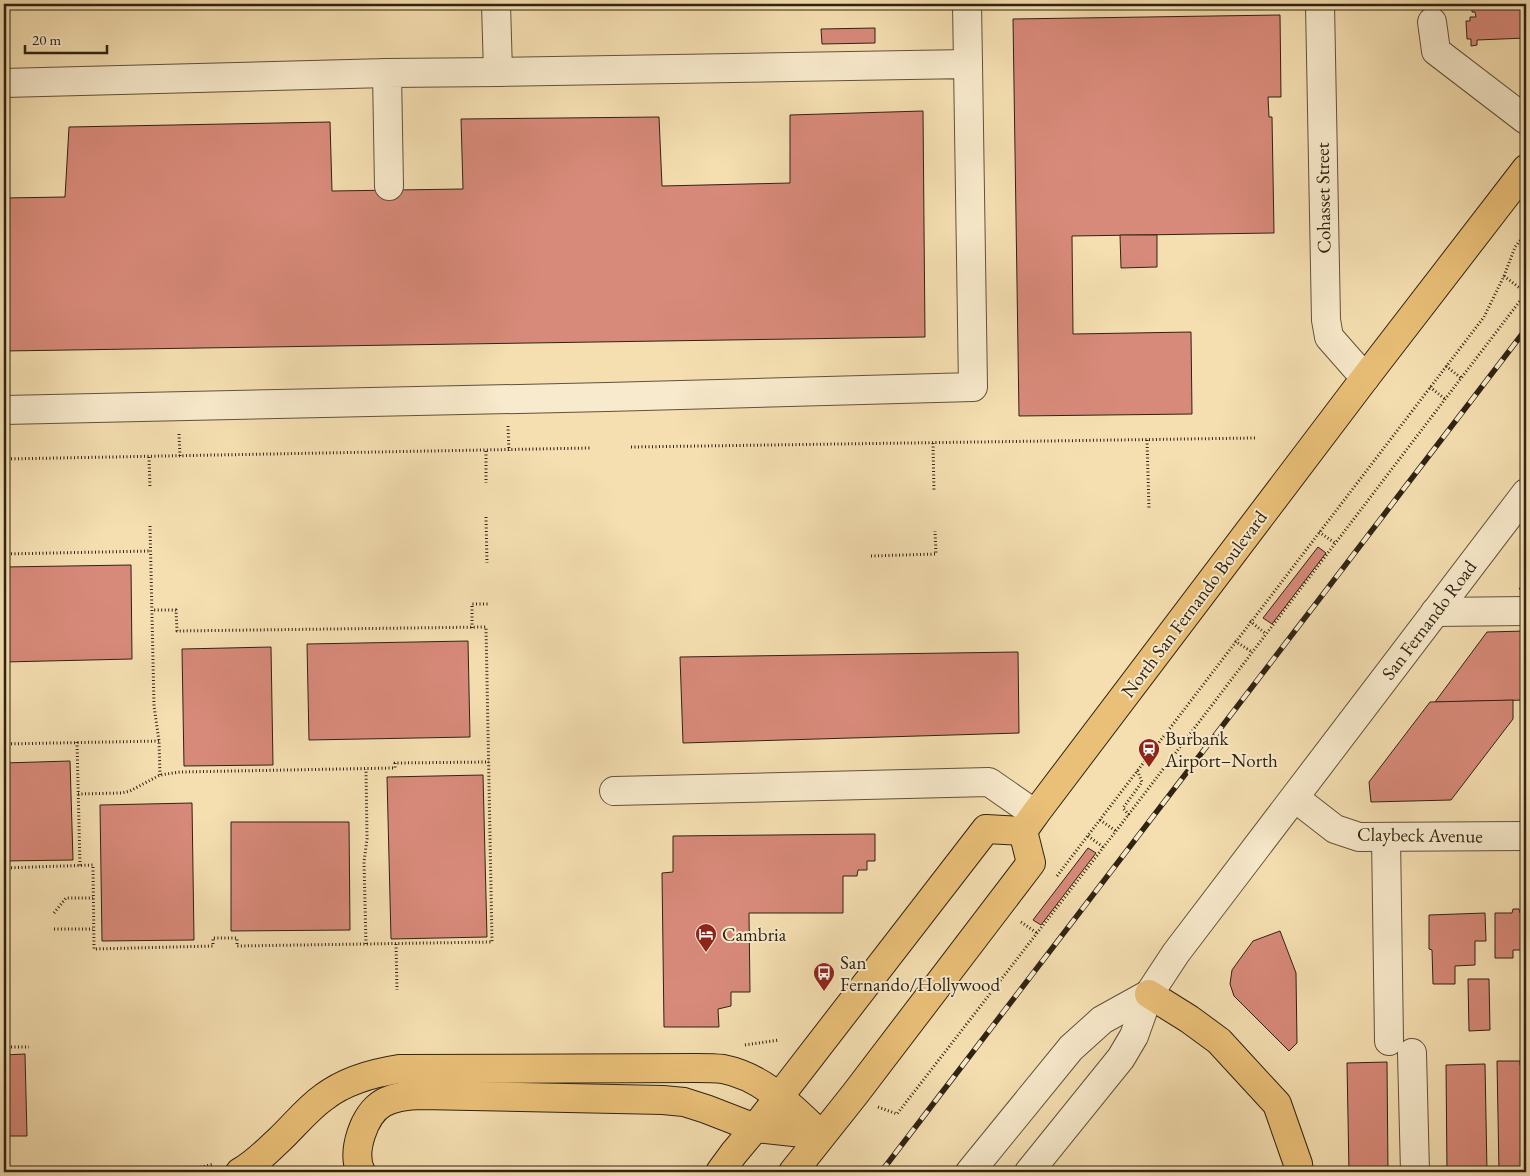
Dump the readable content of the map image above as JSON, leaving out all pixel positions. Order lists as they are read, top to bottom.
{
  "streets": {
    "main road": ["North San Fernando Boulevard"],
    "street": ["Cohasset Street", "San Fernando Road", "Claybeck Avenue"]
  },
  "crossings": [
    ["Cohasset Street", "North San Fernando Boulevard"],
    ["San Fernando Road", "Claybeck Avenue"]
  ],
  "places": {
    "station": ["Burbank Airport–North"],
    "hotel": ["Cambria"],
    "bus stop": ["San Fernando/Hollywood"]
  },
  "scale_bar": "20 m"
}
